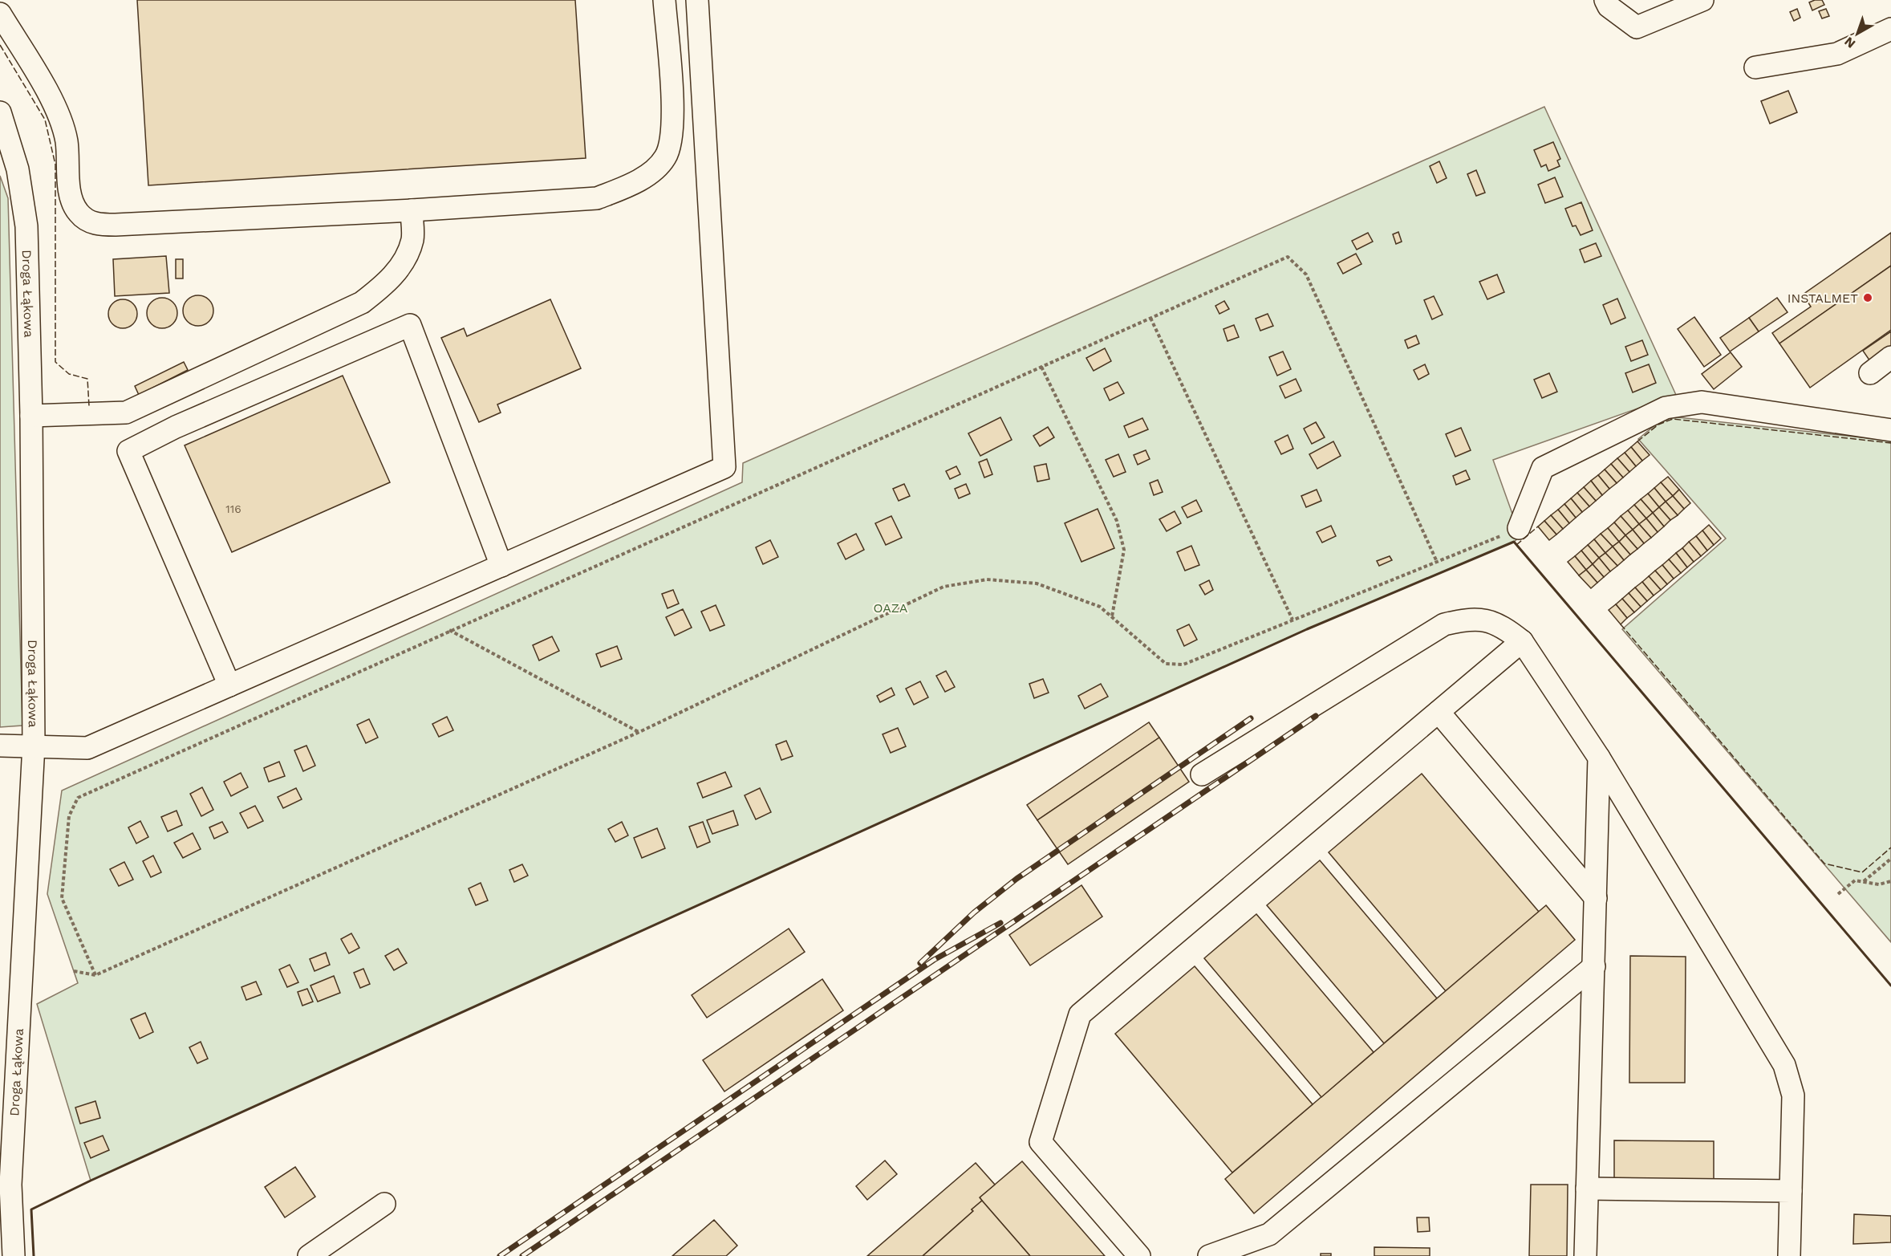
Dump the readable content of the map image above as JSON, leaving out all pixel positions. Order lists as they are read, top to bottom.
{
  "streets": {
    "street": ["Droga Łąkowa"]
  },
  "parks": ["OAZA"],
  "places": ["INSTALMET"],
  "house_numbers": ["116"],
  "north": "bottom left"
}
